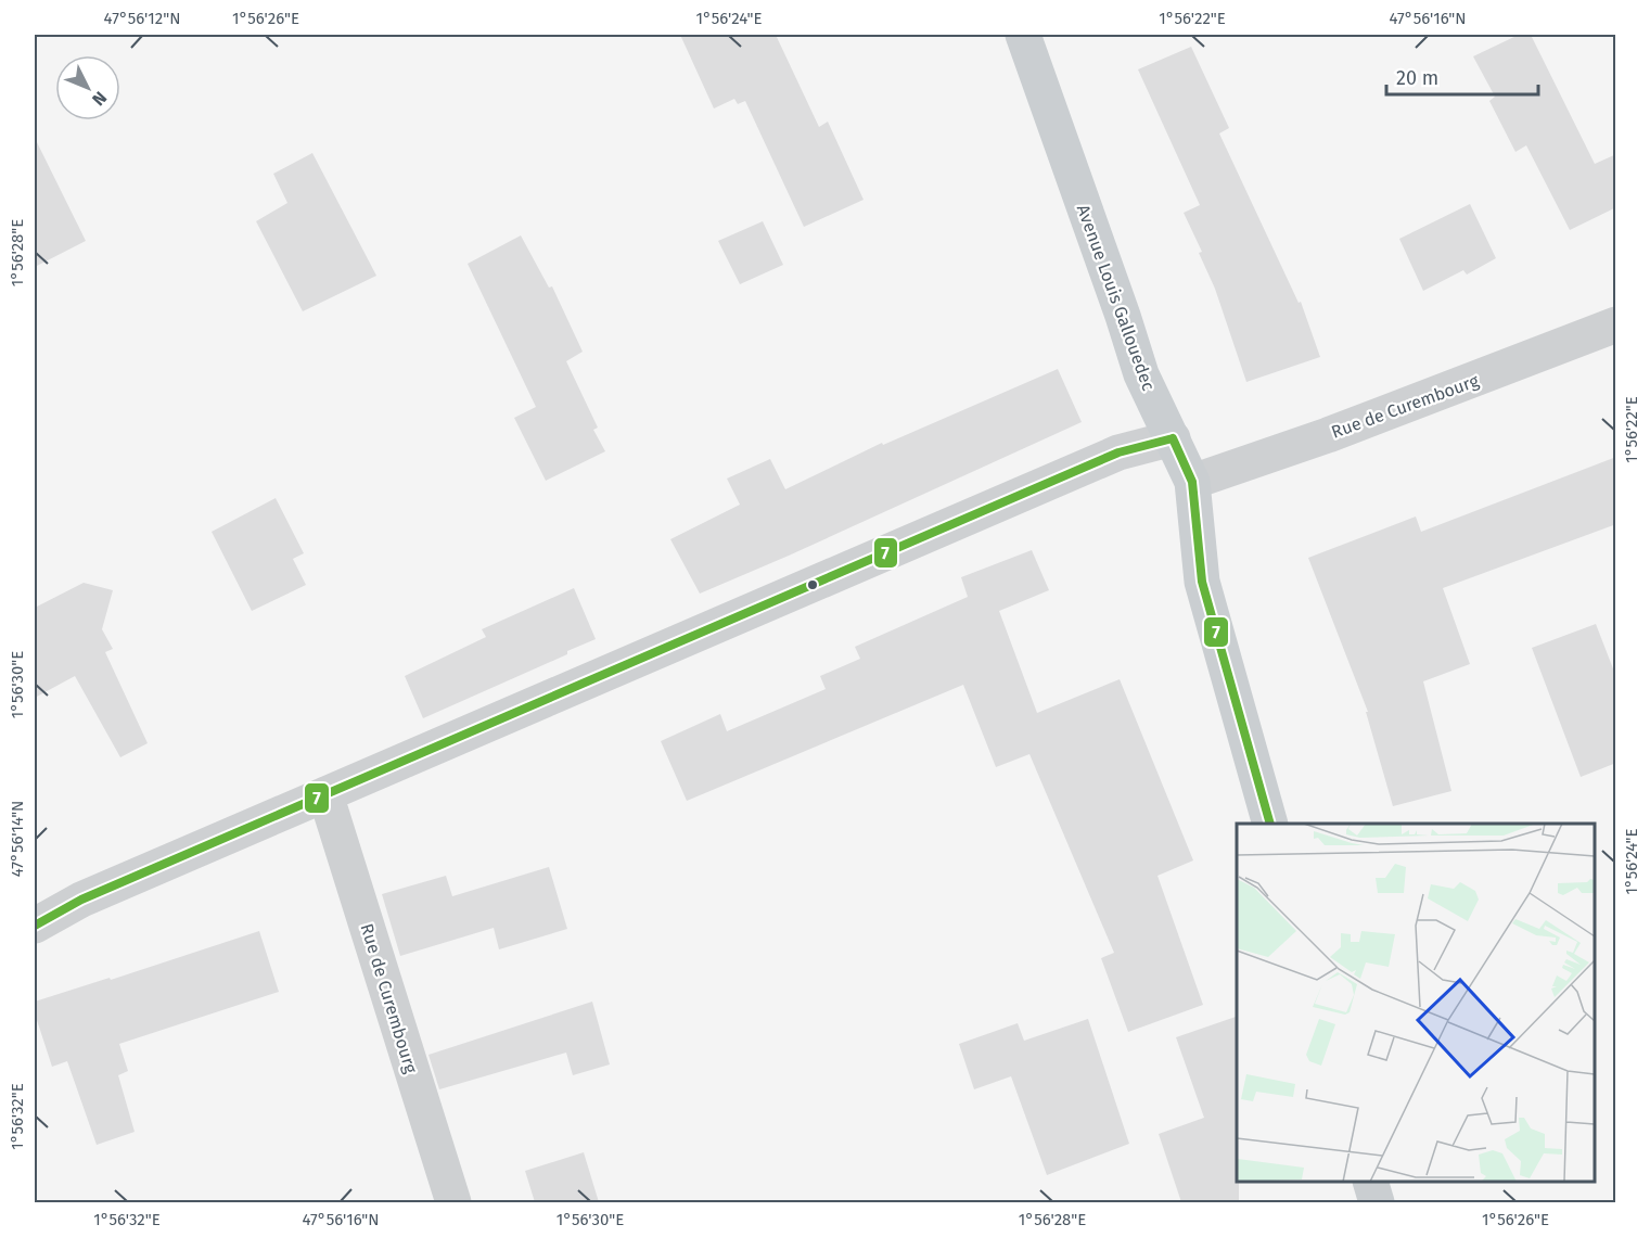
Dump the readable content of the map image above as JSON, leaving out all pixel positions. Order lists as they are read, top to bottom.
{
  "streets": {
    "main road": ["Avenue Louis Gallouedec"],
    "street": ["Rue de Curembourg"]
  },
  "crossings": [
    ["Avenue Louis Gallouedec", "Rue de Curembourg"]
  ],
  "lines": ["transit line 7"],
  "scale_bar": "20 m",
  "north": "bottom right",
  "coordinates": [
    "47°56'12\"N",
    "1°56'26\"E",
    "1°56'24\"E",
    "1°56'22\"E",
    "47°56'16\"N",
    "1°56'28\"E",
    "1°56'30\"E",
    "47°56'14\"N",
    "1°56'32\"E"
  ]
}
